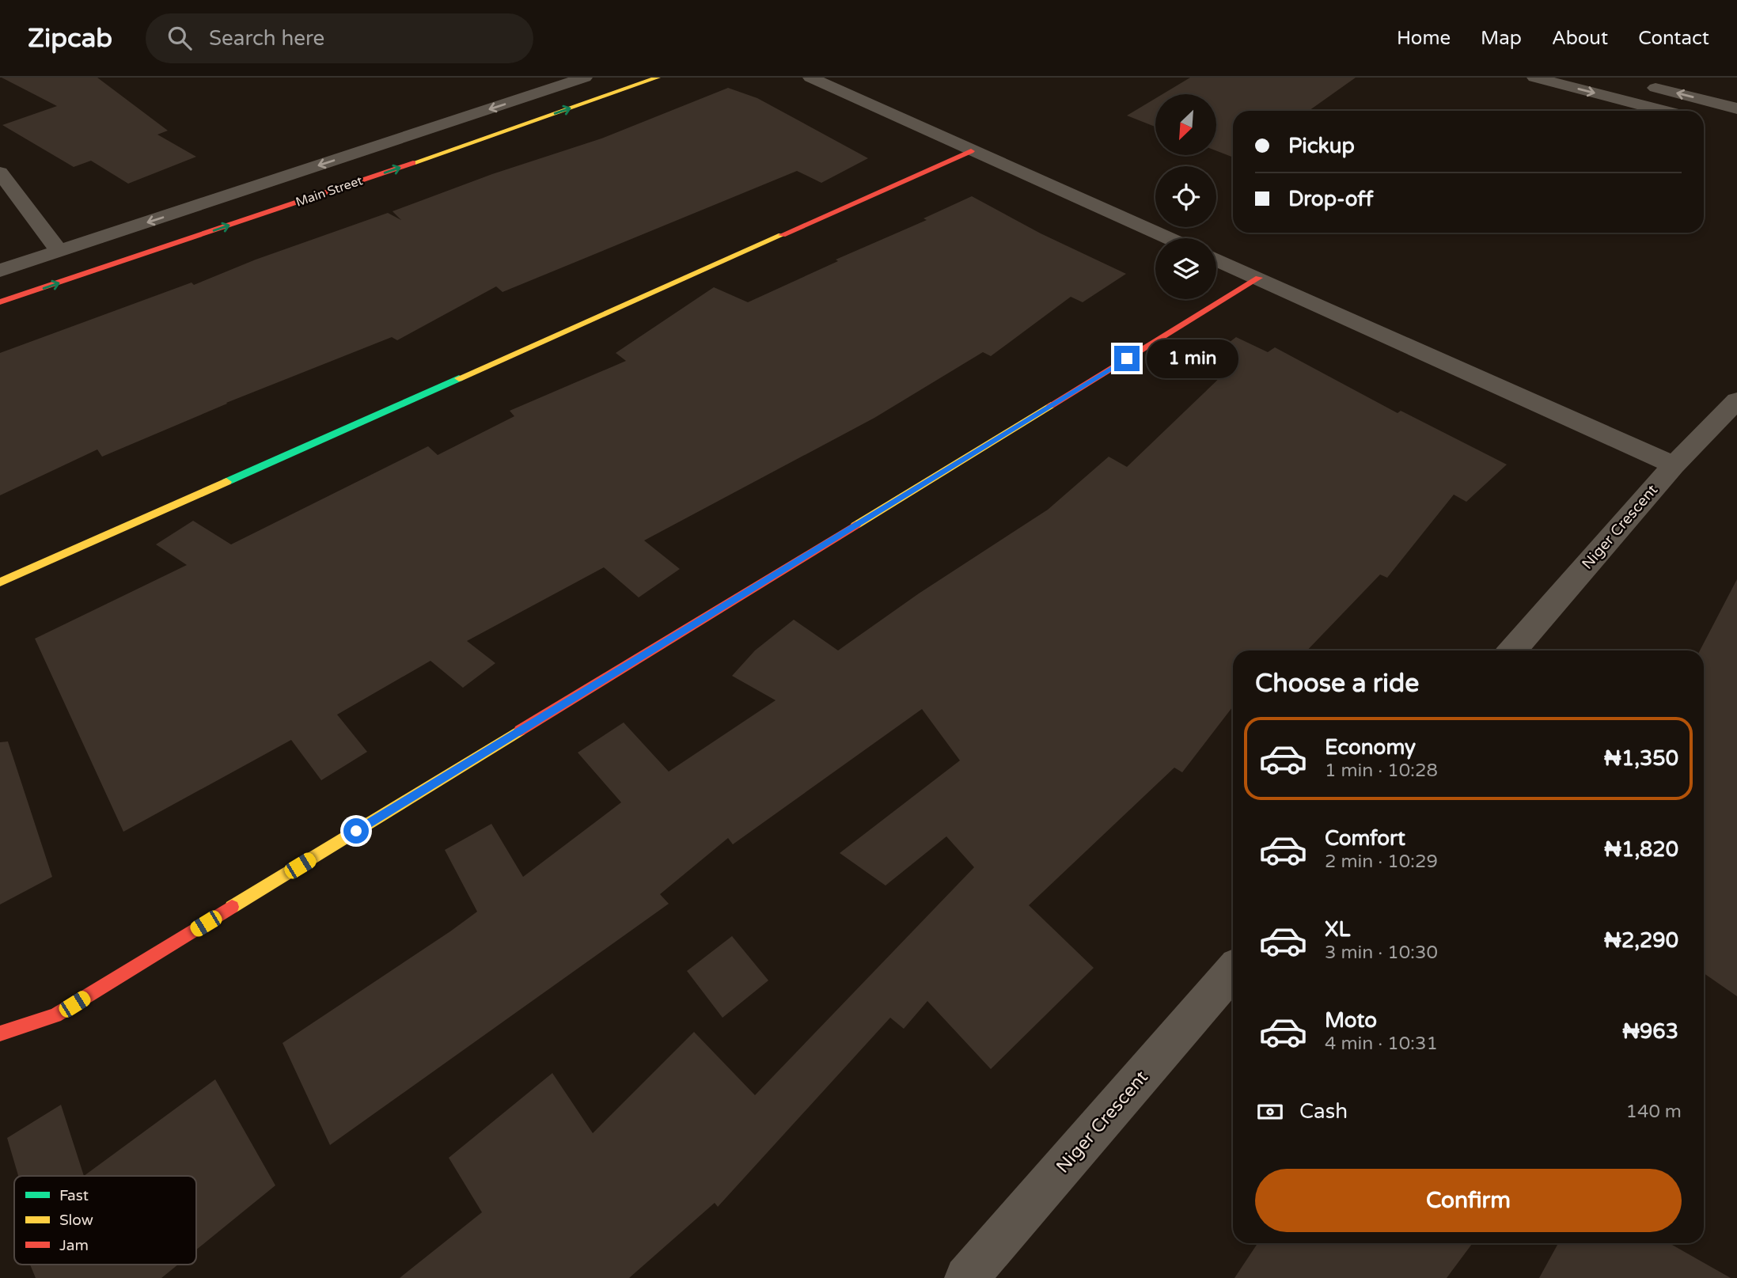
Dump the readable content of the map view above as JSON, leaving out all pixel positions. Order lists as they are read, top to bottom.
{
  "streets": {
    "street": ["Main Street", "Niger Crescent"]
  },
  "legend": ["Fast", "Slow", "Jam"],
  "north": "bottom left",
  "page": {
    "header": "Zipcab",
    "search": "Search here",
    "nav": [
      "Home",
      "Map",
      "About",
      "Contact"
    ],
    "banner": ["Pickup", "Drop-off"],
    "bubble": "1 min",
    "heading": "Choose a ride",
    "list": [
      {
        "name": "Economy",
        "note": "1 min · 10:28",
        "value": "₦1,350"
      },
      {
        "name": "Comfort",
        "note": "2 min · 10:29",
        "value": "₦1,820"
      },
      {
        "name": "XL",
        "note": "3 min · 10:30",
        "value": "₦2,290"
      },
      {
        "name": "Moto",
        "note": "4 min · 10:31",
        "value": "₦963"
      }
    ],
    "pay": ["Cash", "140 m"],
    "buttons": "Confirm"
  }
}
